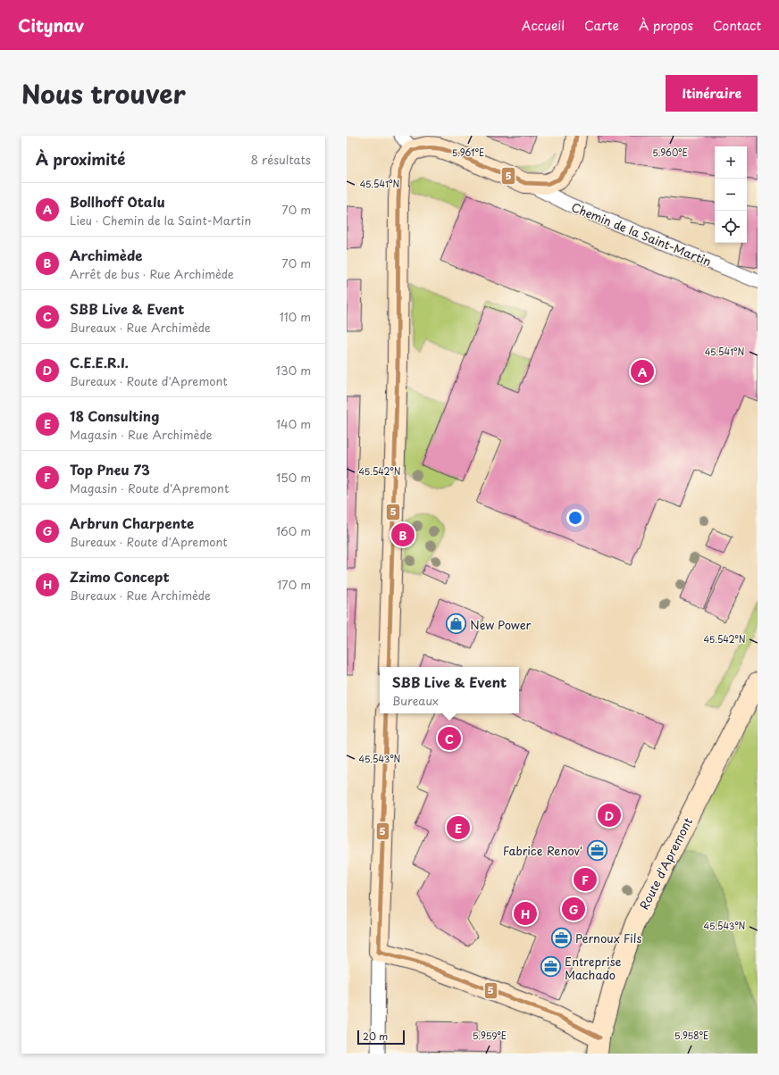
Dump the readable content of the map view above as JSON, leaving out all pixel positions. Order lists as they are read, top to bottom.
{
  "streets": {
    "street": ["Chemin de la Saint-Martin", "Route d'Apremont"]
  },
  "places": {
    "shop": ["New Power"],
    "office": ["Fabrice Renov'", "Pernoux Fils", "Entreprise Machado"]
  },
  "lines": ["transit line 5"],
  "scale_bar": "20 m",
  "page": {
    "header": "Citynav",
    "nav": [
      "Accueil",
      "Carte",
      "À propos",
      "Contact"
    ],
    "title": "Nous trouver",
    "buttons": "Itinéraire",
    "heading": ["À proximité", "8 résultats"],
    "map_buttons": ["+", "−"],
    "list": [
      {
        "mark": "A",
        "name": "Bollhoff Otalu",
        "note": "Lieu · Chemin de la Saint-Martin",
        "value": "70 m"
      },
      {
        "mark": "B",
        "name": "Archimède",
        "note": "Arrêt de bus · Rue Archimède",
        "value": "70 m"
      },
      {
        "mark": "C",
        "name": "SBB Live & Event",
        "note": "Bureaux · Rue Archimède",
        "value": "110 m"
      },
      {
        "mark": "D",
        "name": "C.E.E.R.I.",
        "note": "Bureaux · Route d'Apremont",
        "value": "130 m"
      },
      {
        "mark": "E",
        "name": "18 Consulting",
        "note": "Magasin · Rue Archimède",
        "value": "140 m"
      },
      {
        "mark": "F",
        "name": "Top Pneu 73",
        "note": "Magasin · Route d'Apremont",
        "value": "150 m"
      },
      {
        "mark": "G",
        "name": "Arbrun Charpente",
        "note": "Bureaux · Route d'Apremont",
        "value": "160 m"
      },
      {
        "mark": "H",
        "name": "Zzimo Concept",
        "note": "Bureaux · Rue Archimède",
        "value": "170 m"
      }
    ],
    "pins": [
      "A",
      "B",
      "C",
      "D",
      "E",
      "F",
      "G",
      "H"
    ],
    "popup": ["SBB Live & Event", "Bureaux"],
    "scale": "20 m"
  },
  "coordinates": [
    "5.961°E",
    "5.960°E",
    "45.541°N",
    "45.542°N",
    "45.543°N",
    "5.959°E",
    "5.958°E"
  ]
}
